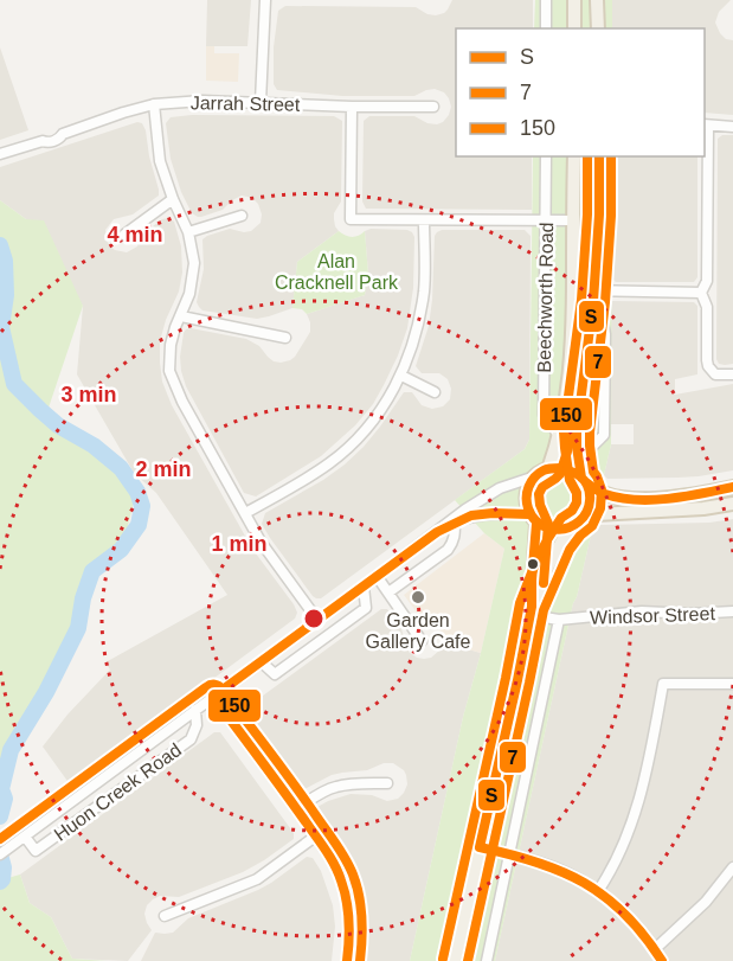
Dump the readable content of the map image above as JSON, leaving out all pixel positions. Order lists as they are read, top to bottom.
{
  "streets": {
    "main road": ["Beechworth Road"],
    "street": ["Jarrah Street", "Windsor Street", "Huon Creek Road"]
  },
  "crossings": [
    ["Beechworth Road", "Huon Creek Road"]
  ],
  "parks": ["Alan Cracknell Park"],
  "places": ["Garden Gallery Cafe"],
  "lines": ["transit line S", "transit line 7", "transit line 150"],
  "legend": ["S", "7", "150"],
  "rings": [
    "4 min",
    "3 min",
    "2 min",
    "1 min"
  ]
}
